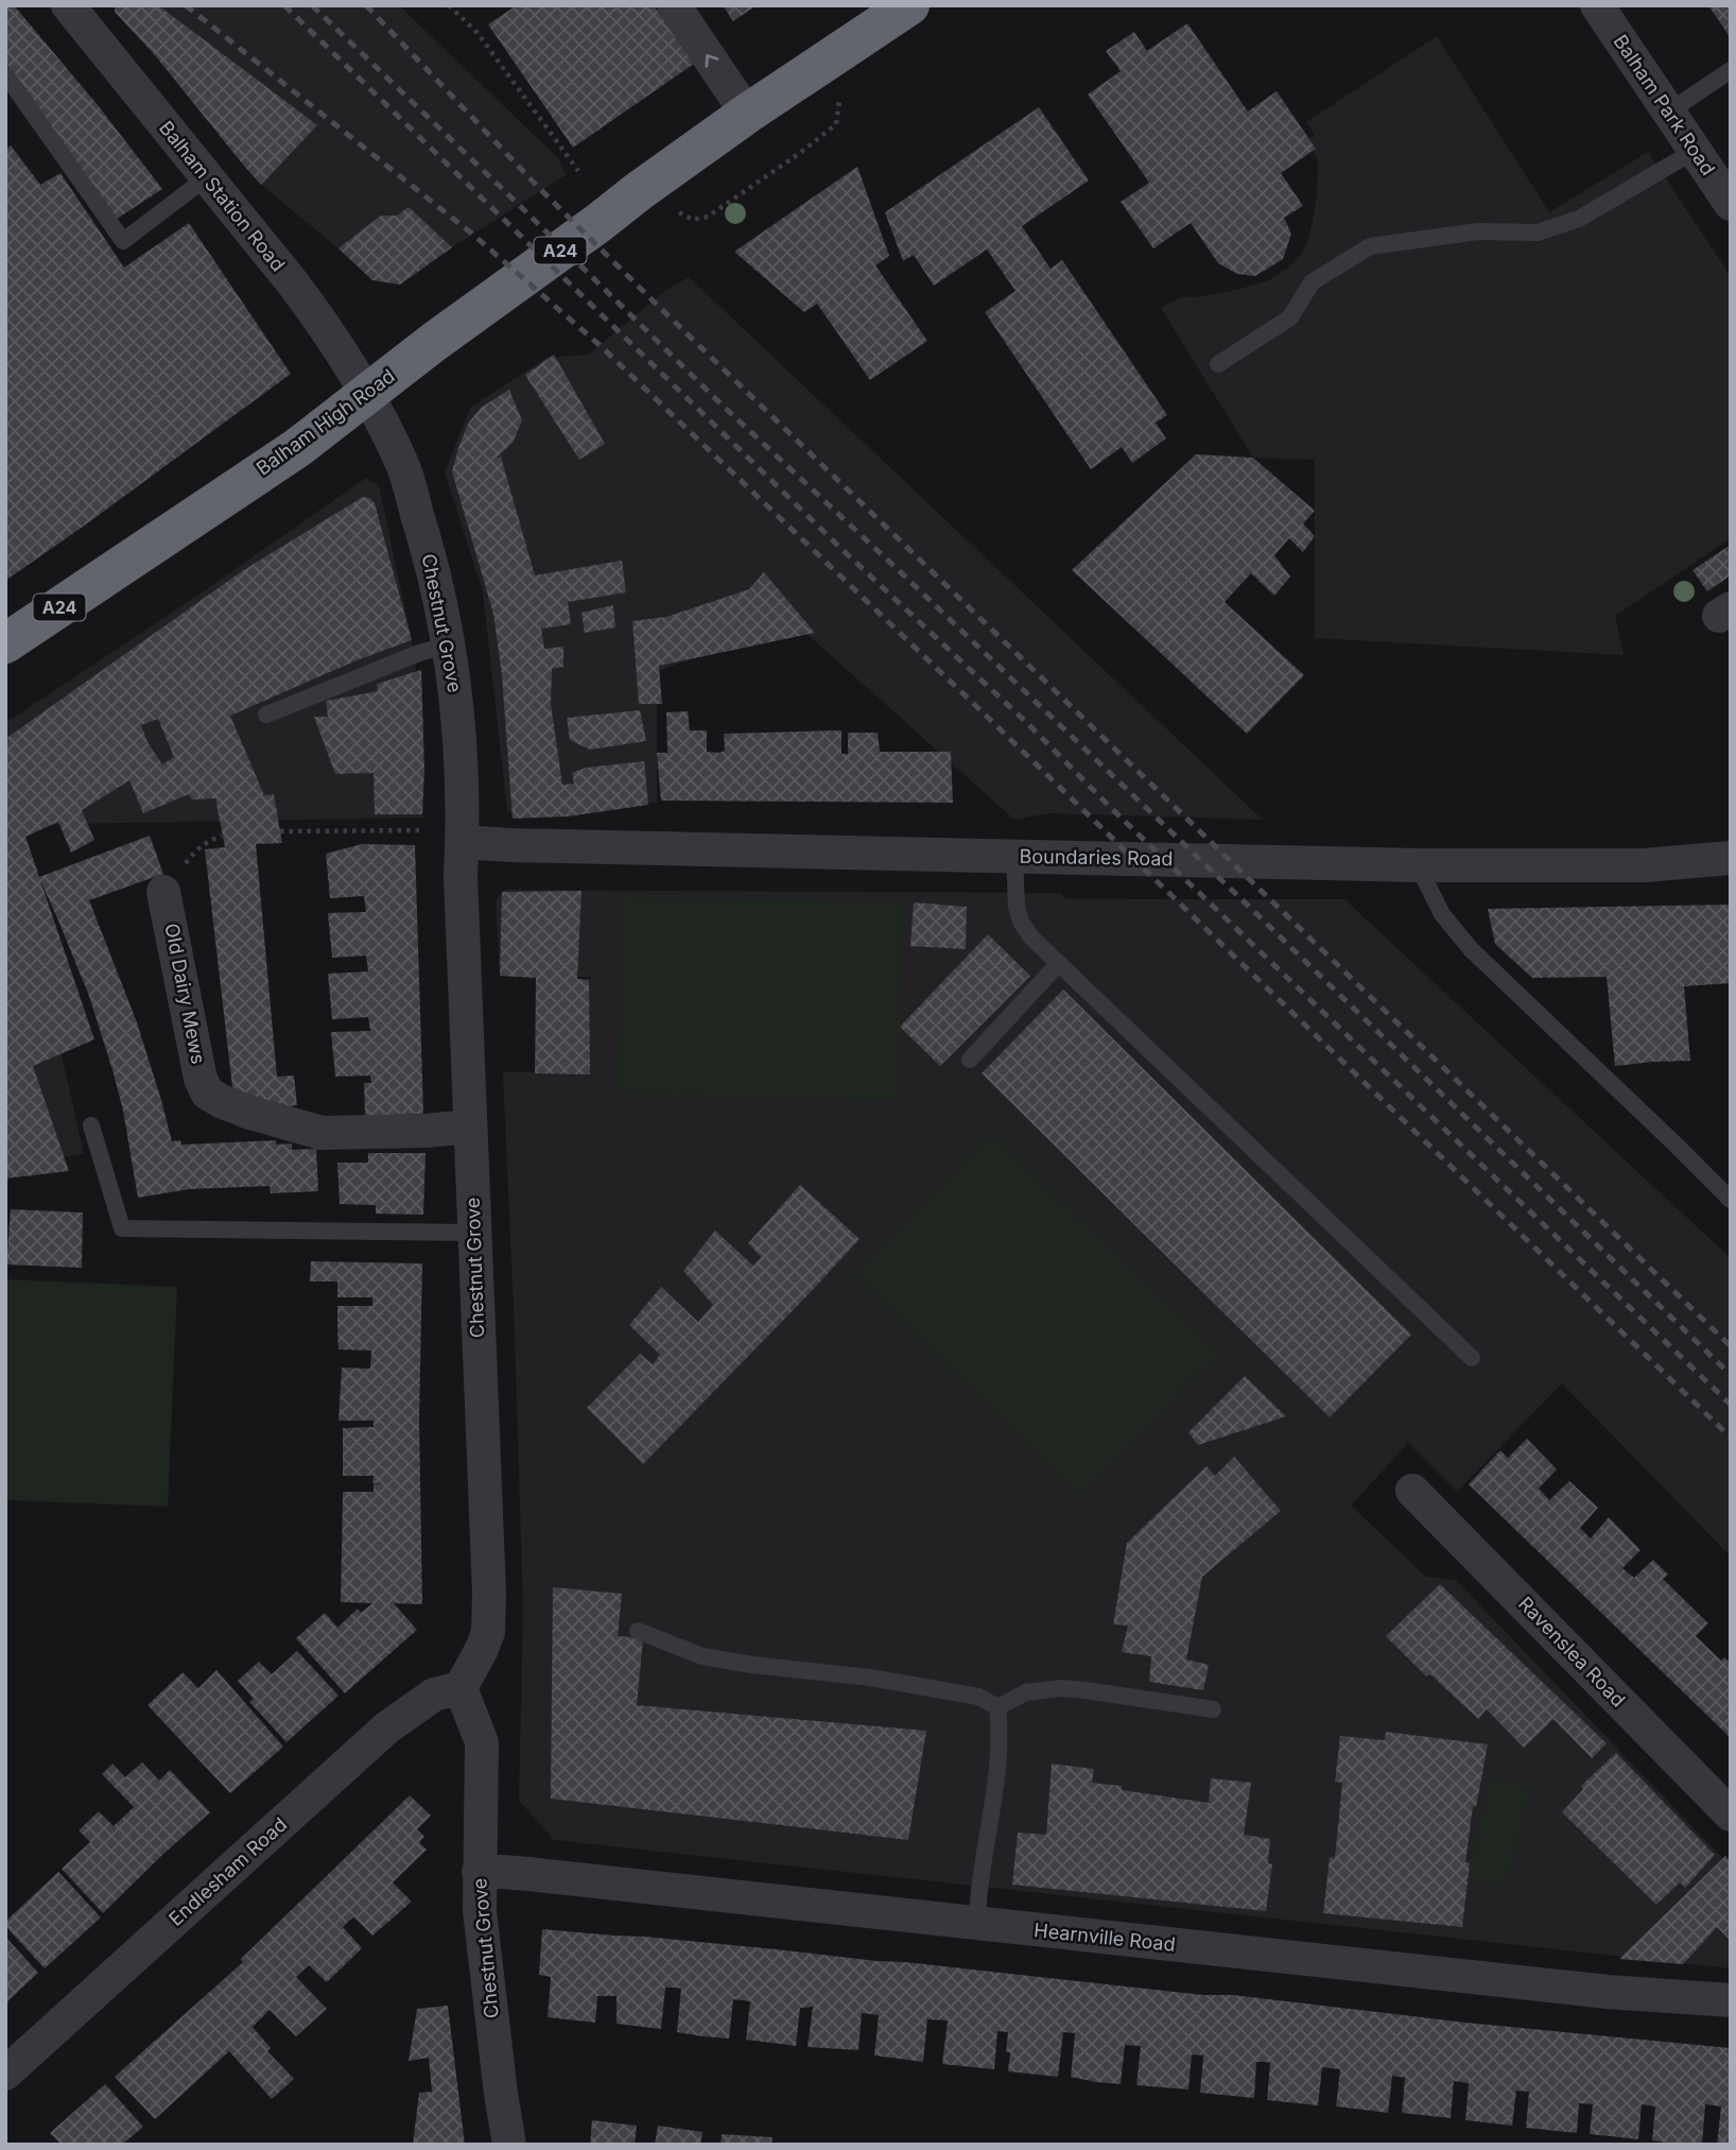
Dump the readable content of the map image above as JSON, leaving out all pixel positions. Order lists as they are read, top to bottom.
{
  "streets": {
    "highway": ["A24", "Balham High Road"],
    "street": [
      "Balham Park Road",
      "Balham Station Road",
      "Chestnut Grove",
      "Boundaries Road",
      "Old Dairy Mews",
      "Ravenslea Road",
      "Endlesham Road",
      "Hearnville Road"
    ]
  },
  "crossings": [
    ["Balham Station Road", "Balham High Road"],
    ["Balham Station Road", "Chestnut Grove"],
    ["Balham High Road", "Chestnut Grove"],
    ["Chestnut Grove", "Boundaries Road"],
    ["Chestnut Grove", "Old Dairy Mews"],
    ["Chestnut Grove", "Endlesham Road"],
    ["Chestnut Grove", "Hearnville Road"]
  ]
}
